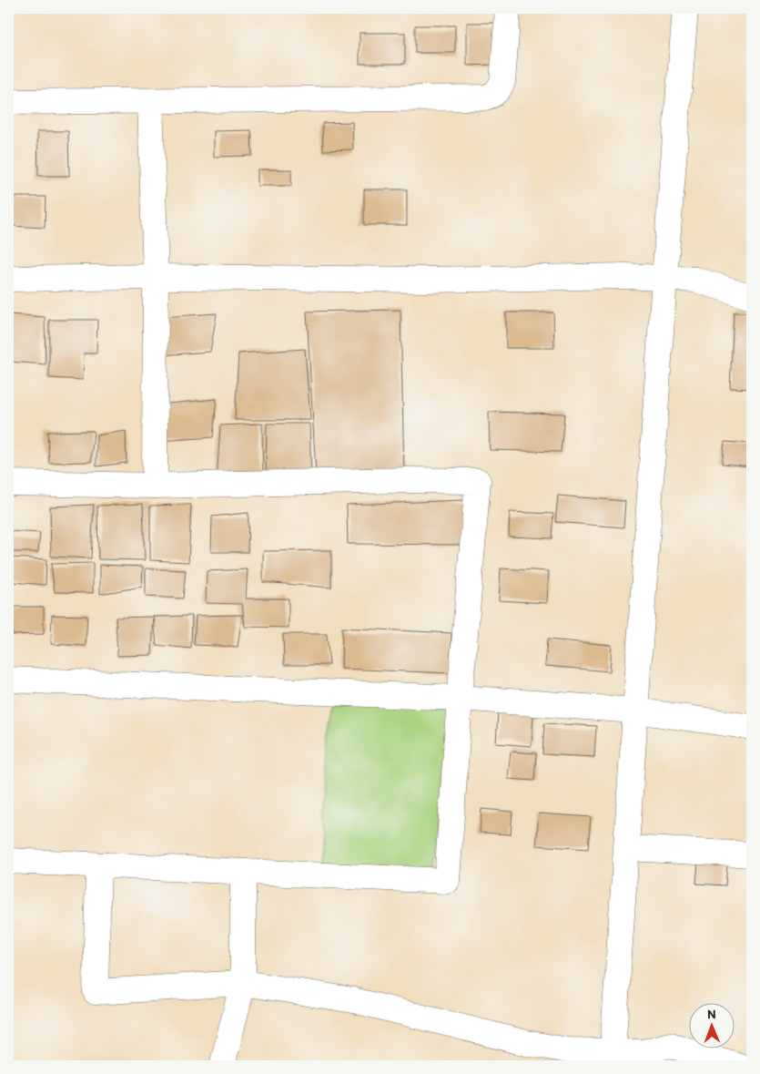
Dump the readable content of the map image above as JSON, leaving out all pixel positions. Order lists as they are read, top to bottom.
{
  "north": "top"
}
